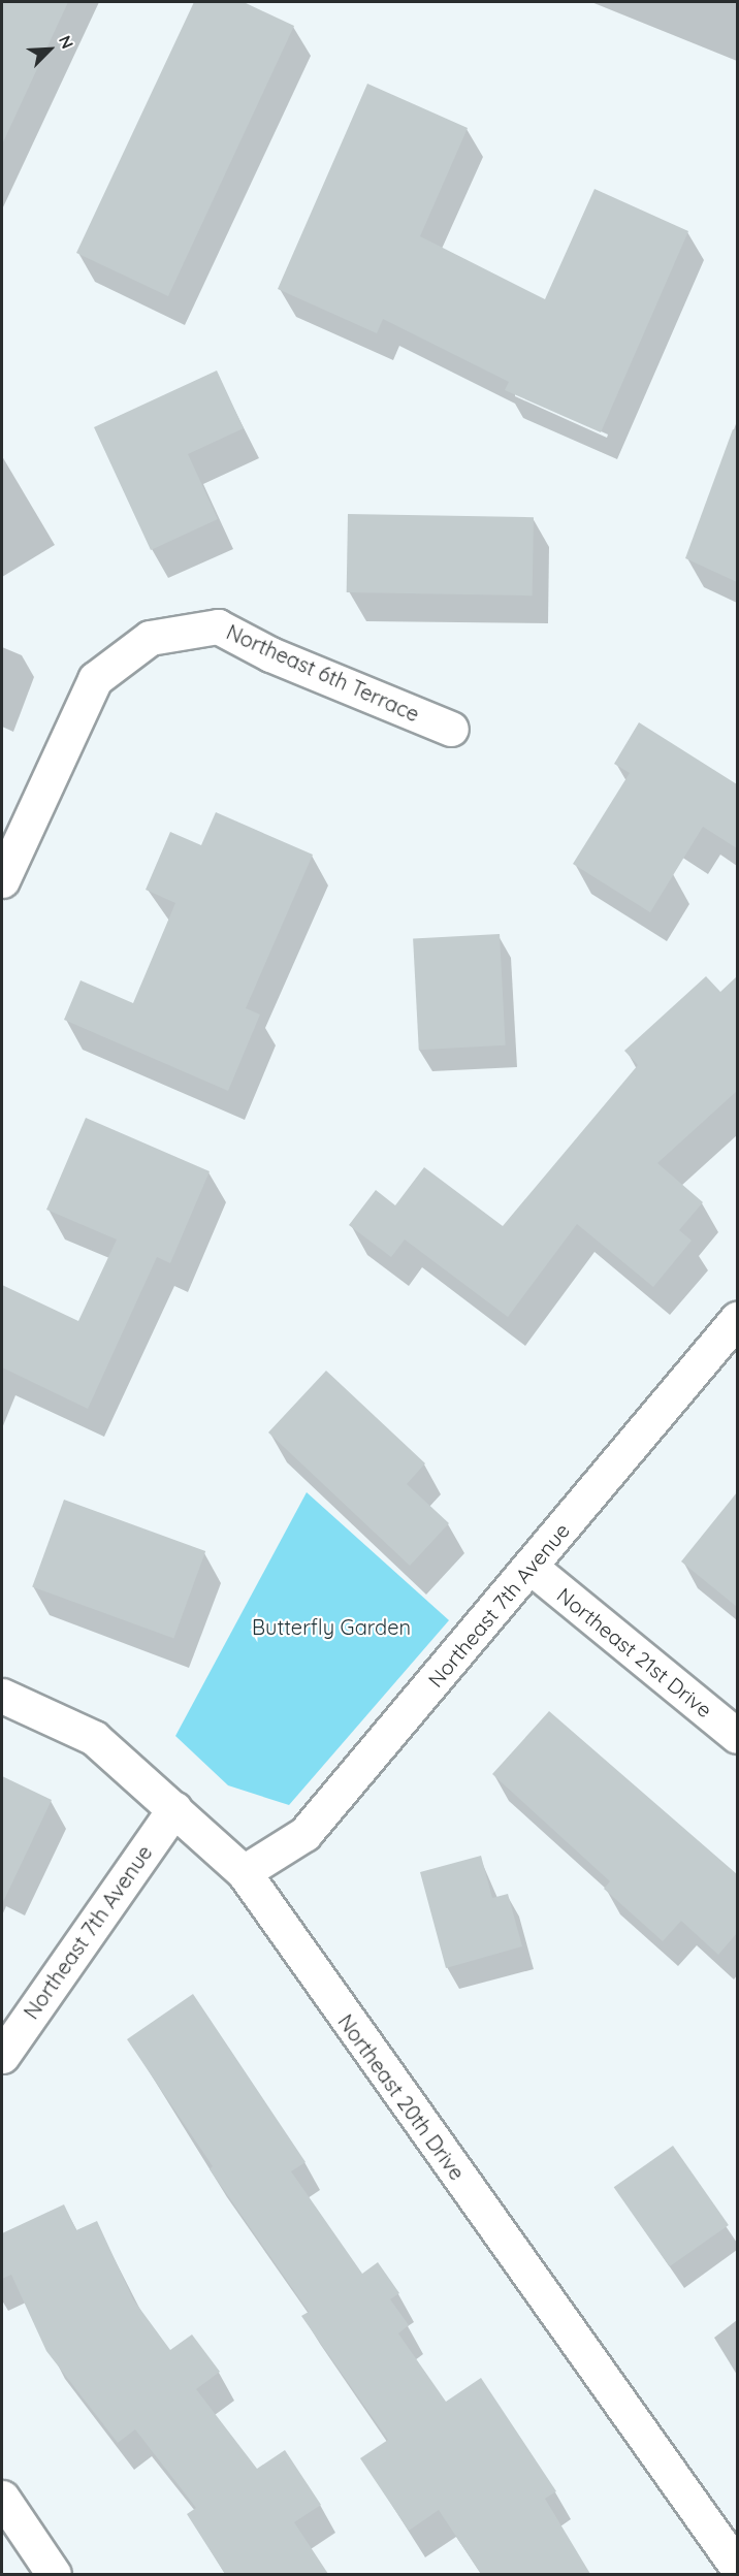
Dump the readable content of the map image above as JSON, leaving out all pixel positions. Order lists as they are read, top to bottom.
{
  "streets": {
    "street": [
      "Northeast 6th Terrace",
      "Northeast 7th Avenue",
      "Northeast 21st Drive",
      "Northeast 20th Drive"
    ]
  },
  "crossings": [
    ["Northeast 7th Avenue", "Northeast 21st Drive"],
    ["Northeast 7th Avenue", "Northeast 20th Drive"]
  ],
  "parks": ["Butterfly Garden"],
  "north": "top right"
}
